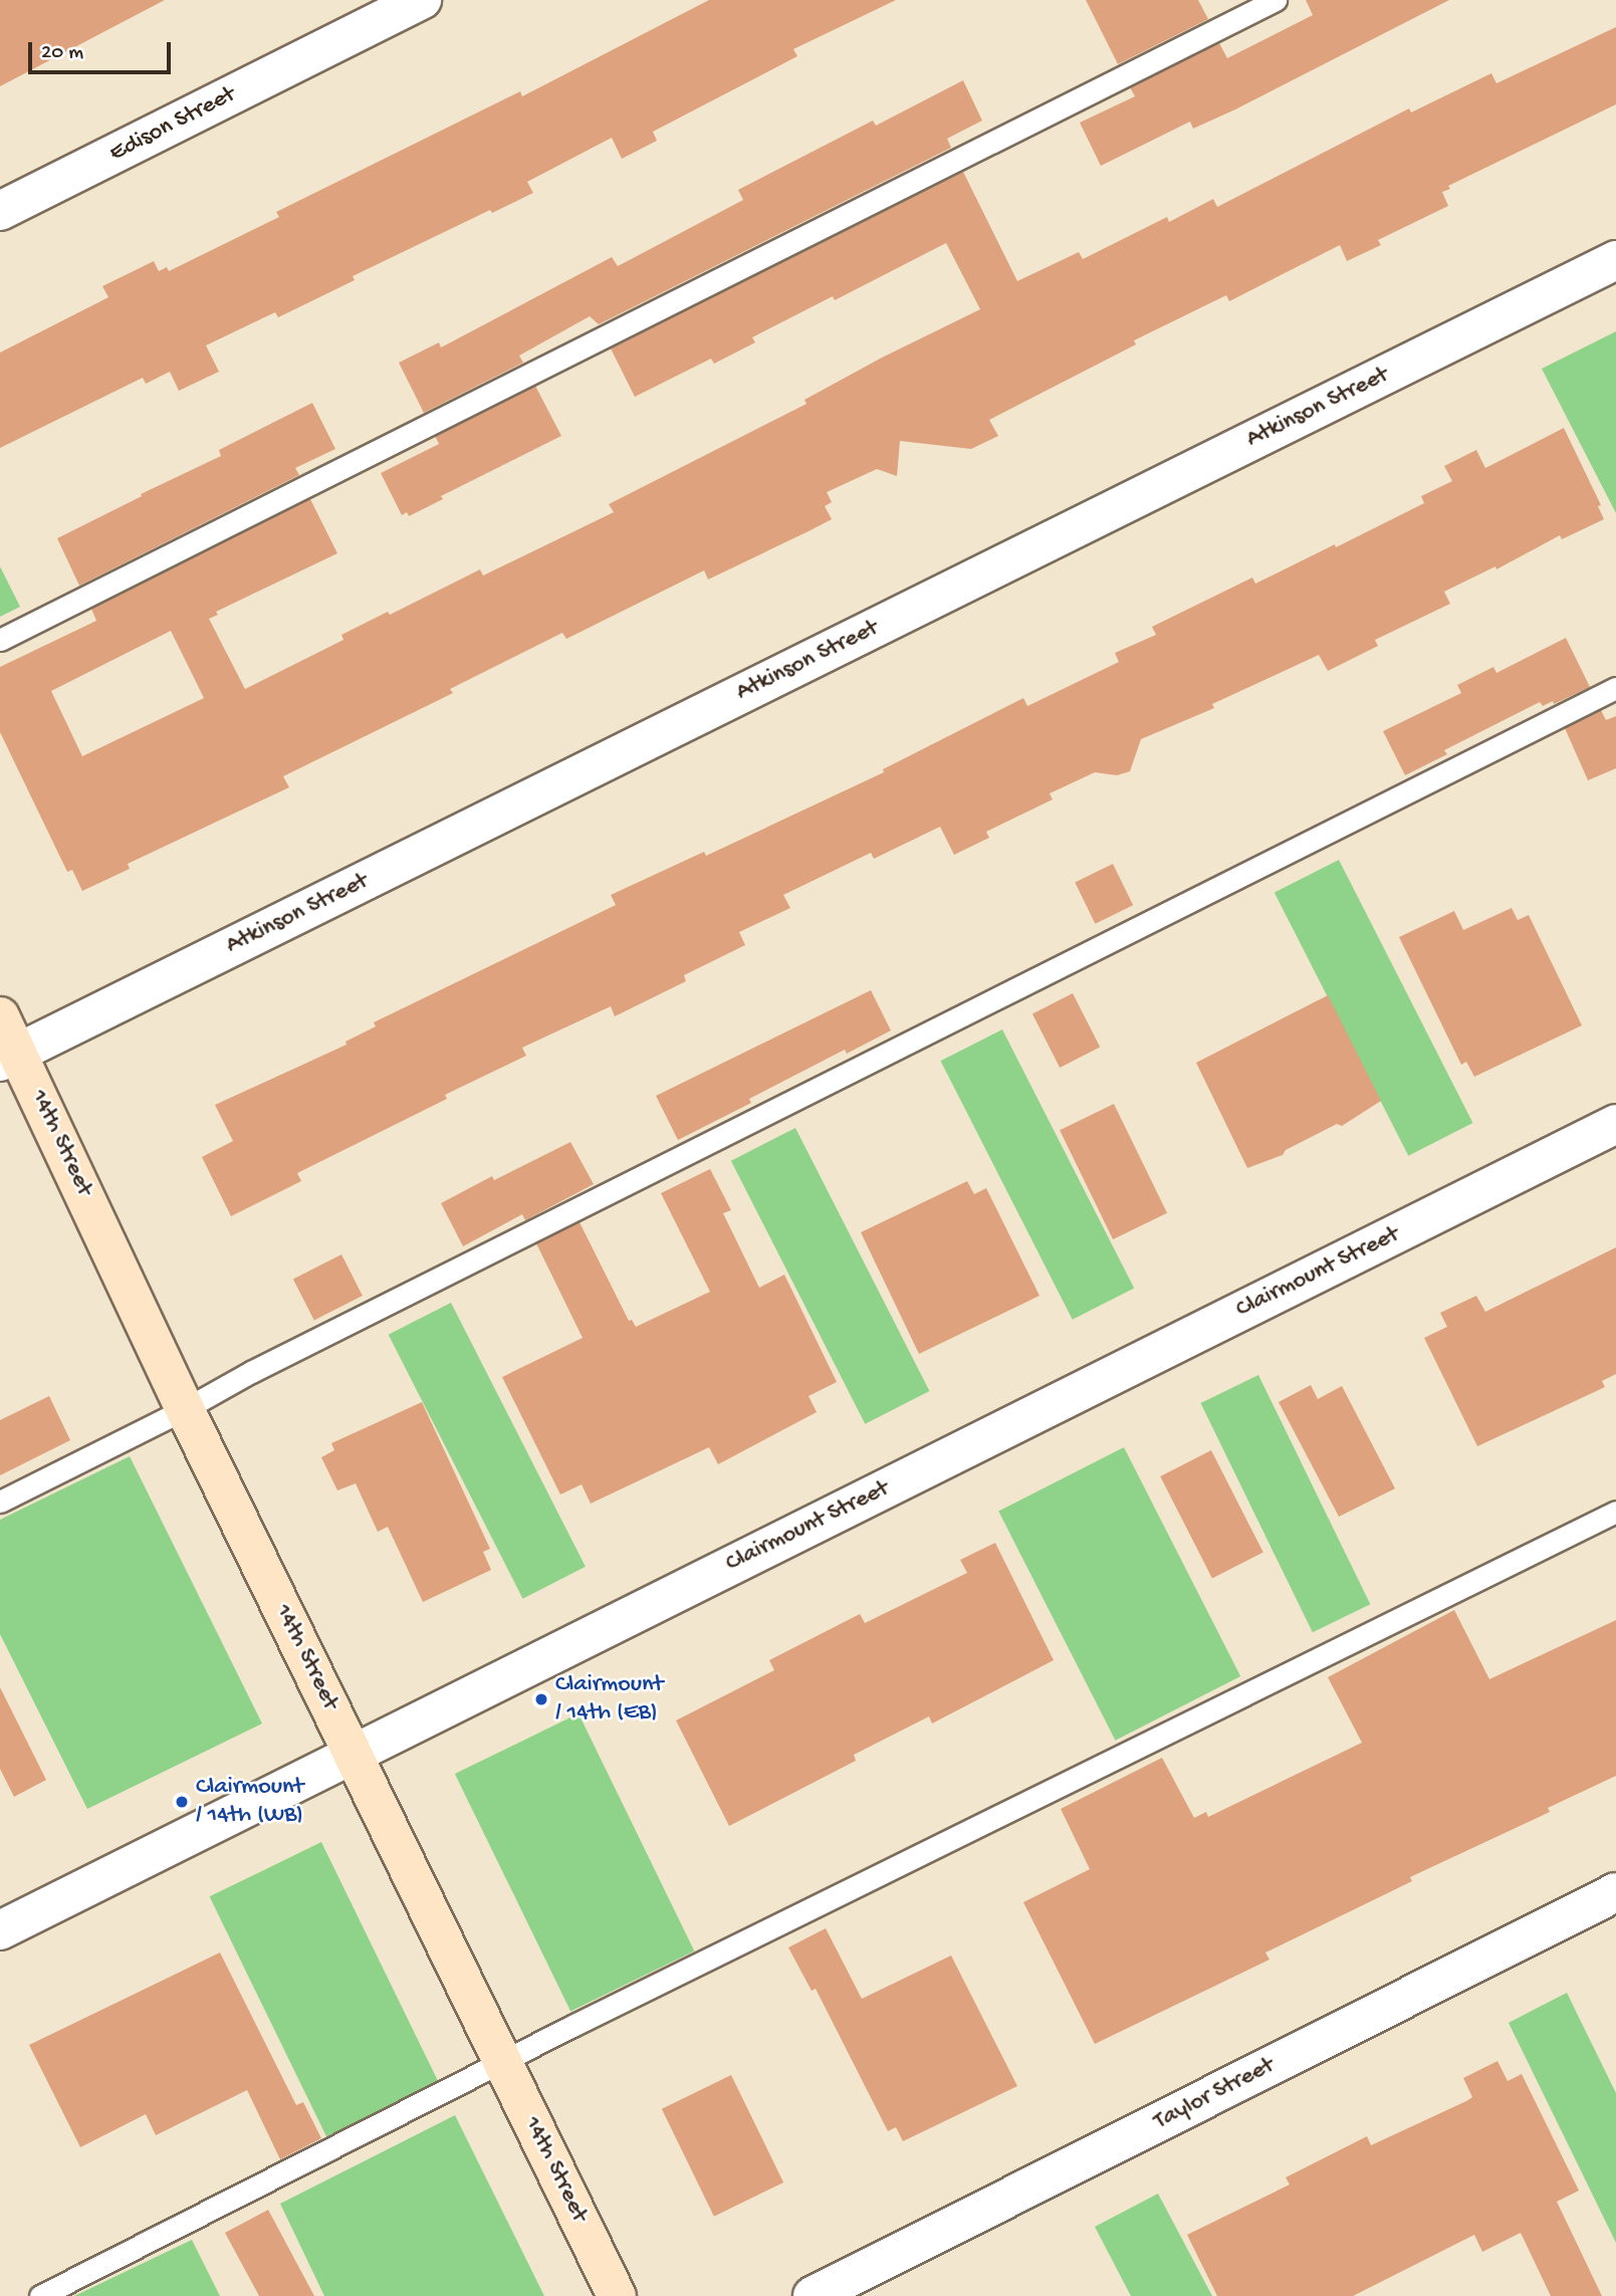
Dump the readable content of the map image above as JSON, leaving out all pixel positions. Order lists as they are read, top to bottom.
{
  "streets": {
    "street": [
      "Edison Street",
      "Atkinson Street",
      "14th Street",
      "Clairmount Street",
      "Taylor Street"
    ]
  },
  "crossings": [
    ["Atkinson Street", "14th Street"],
    ["14th Street", "Clairmount Street"]
  ],
  "places": ["Clairmount / 14th (EB)", "Clairmount / 14th (WB)"],
  "scale_bar": "20 m"
}
